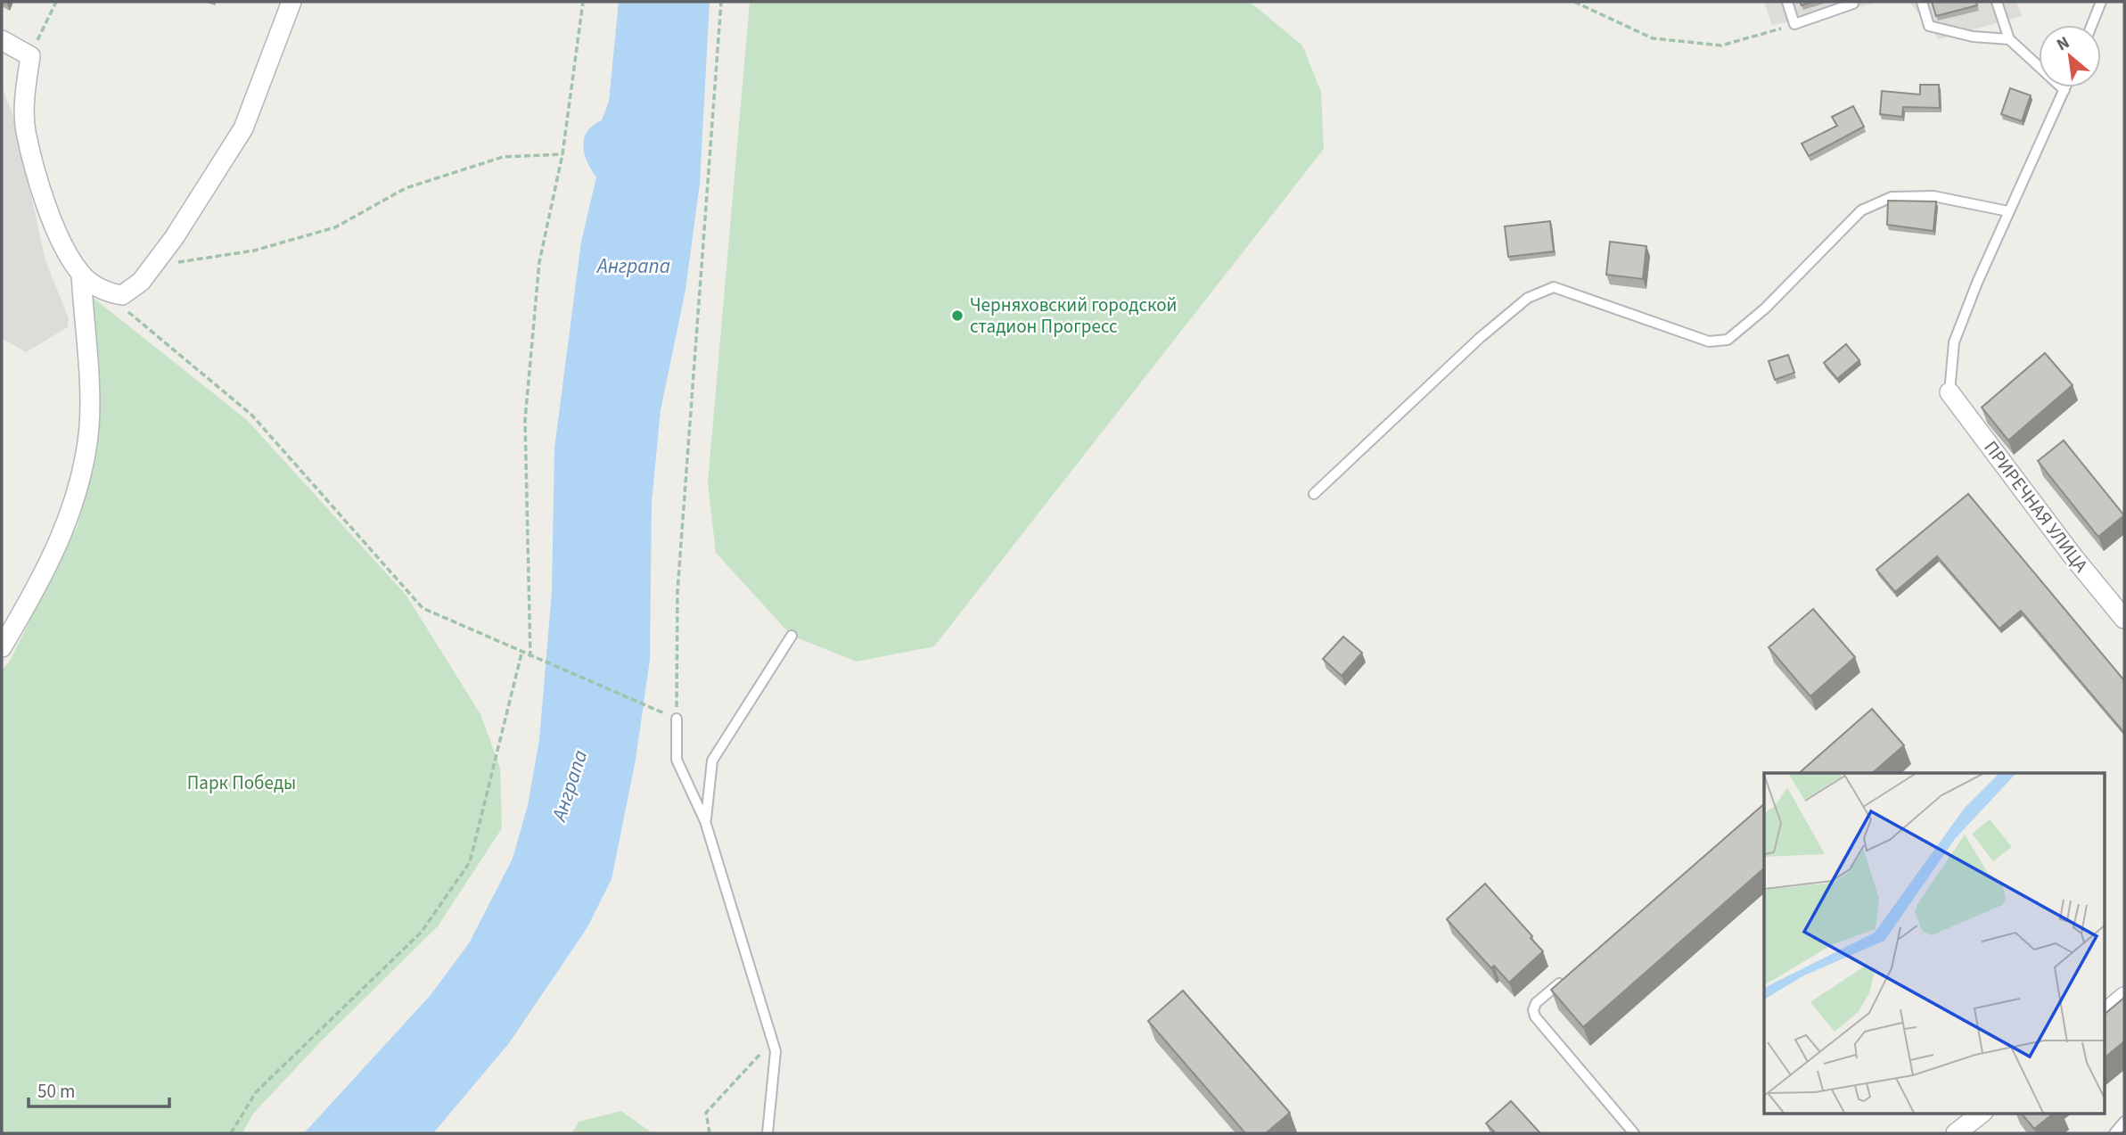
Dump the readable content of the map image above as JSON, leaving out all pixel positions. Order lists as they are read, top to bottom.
{
  "streets": {
    "street": ["ПРИРЕЧНАЯ УЛИЦА"]
  },
  "water": ["Анграпа"],
  "parks": ["Парк Победы"],
  "places": ["Черняховский городской стадион Прогресс"],
  "scale_bar": "50 m",
  "north": "top left"
}
